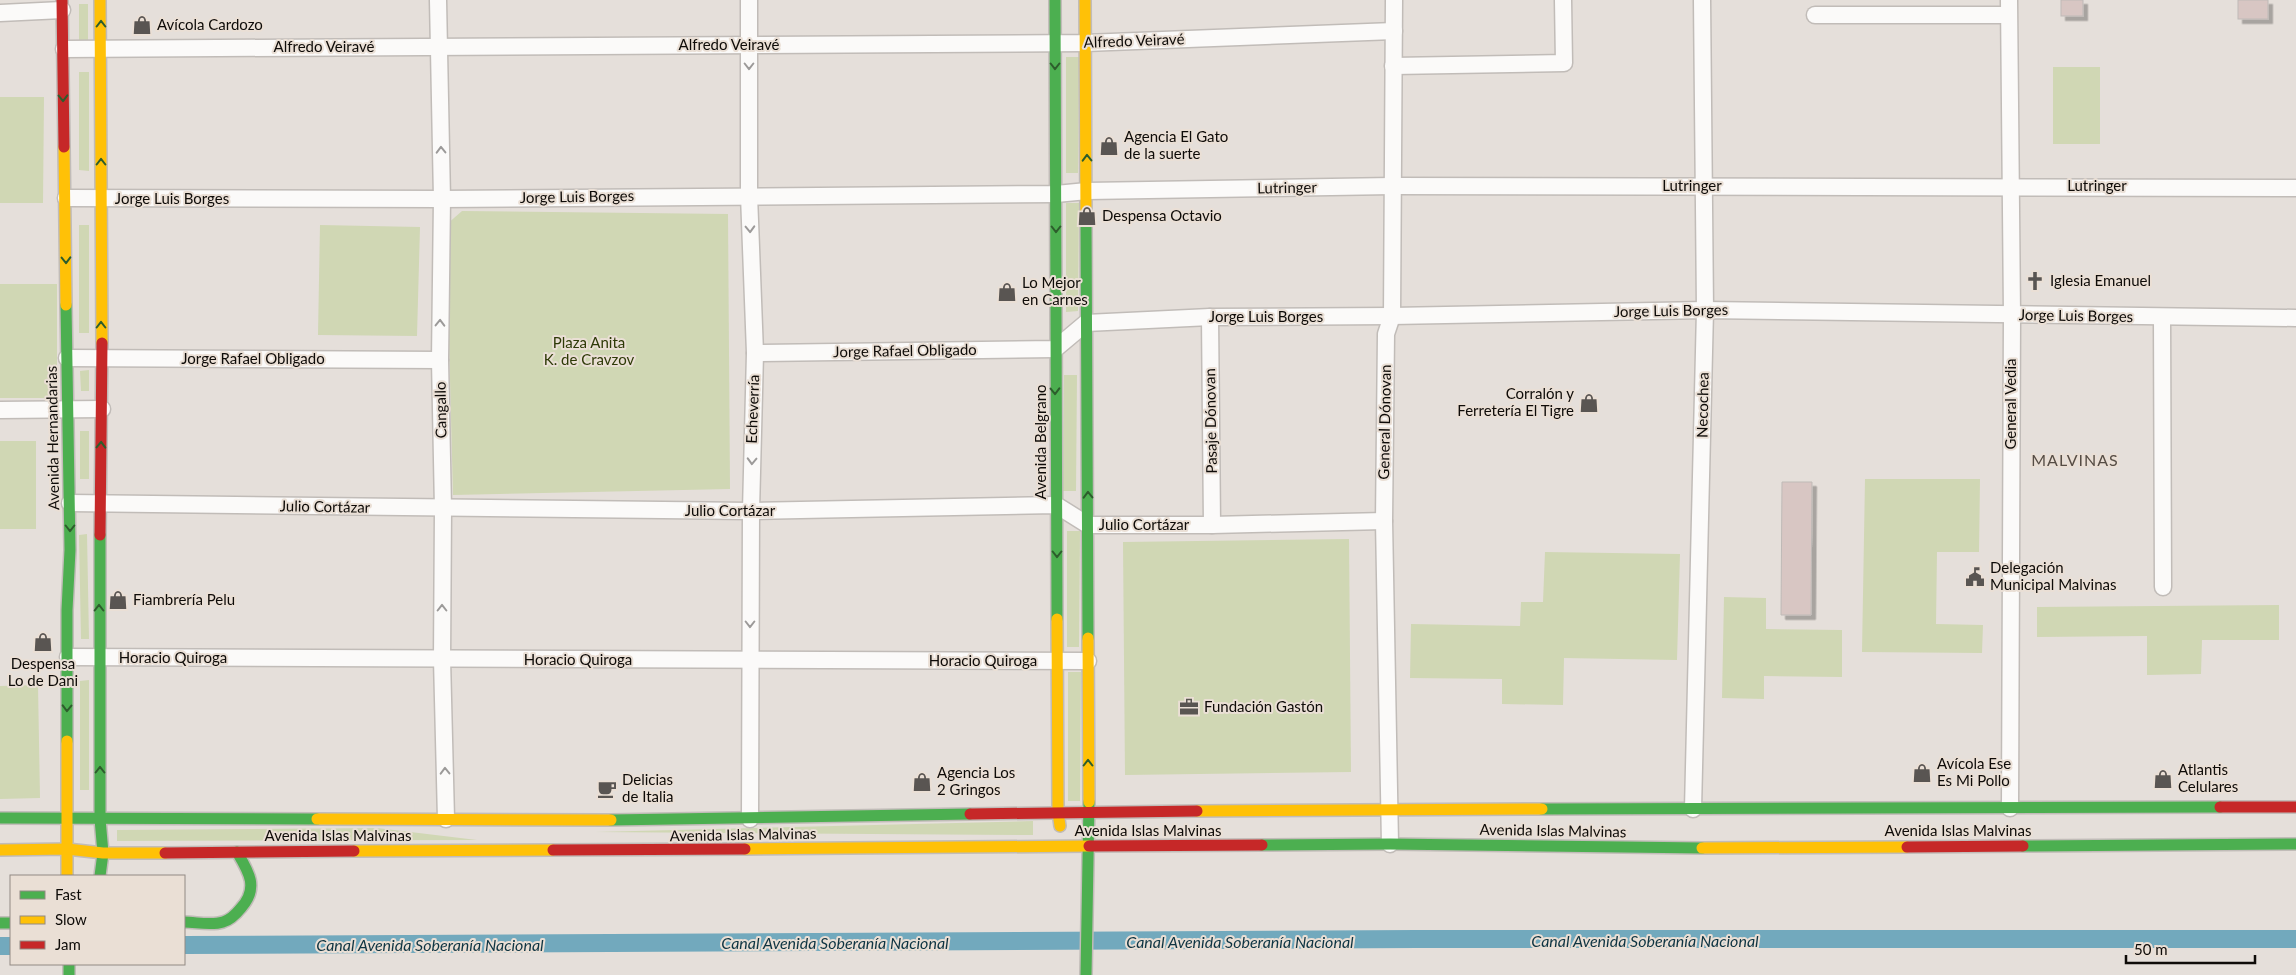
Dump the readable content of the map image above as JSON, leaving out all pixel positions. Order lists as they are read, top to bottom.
{
  "streets": {
    "main road": ["Avenida Hernandarias", "Avenida Belgrano", "Avenida Islas Malvinas"],
    "street": [
      "Alfredo Veiravé",
      "Lutringer",
      "Jorge Luis Borges",
      "Jorge Rafael Obligado",
      "General Vedia",
      "Necochea",
      "Echeverría",
      "Cangallo",
      "Pasaje Dónovan",
      "General Dónovan",
      "Julio Cortázar",
      "Horacio Quiroga"
    ]
  },
  "crossings": [
    ["Alfredo Veiravé", "Echeverría"],
    ["Alfredo Veiravé", "Cangallo"],
    ["Alfredo Veiravé", "General Dónovan"],
    ["Alfredo Veiravé", "Avenida Hernandarias"],
    ["Alfredo Veiravé", "Avenida Belgrano"],
    ["Lutringer", "Jorge Luis Borges"],
    ["Lutringer", "General Vedia"],
    ["Lutringer", "Necochea"],
    ["Lutringer", "General Dónovan"],
    ["Jorge Luis Borges", "General Vedia"],
    ["Jorge Luis Borges", "Necochea"],
    ["Jorge Luis Borges", "Echeverría"],
    ["Jorge Luis Borges", "Cangallo"],
    ["Jorge Luis Borges", "Pasaje Dónovan"],
    ["Jorge Luis Borges", "General Dónovan"],
    ["Jorge Luis Borges", "Avenida Hernandarias"],
    ["Jorge Luis Borges", "Avenida Belgrano"],
    ["Jorge Rafael Obligado", "Echeverría"],
    ["Jorge Rafael Obligado", "Cangallo"],
    ["Jorge Rafael Obligado", "Avenida Hernandarias"],
    ["Jorge Rafael Obligado", "Avenida Belgrano"],
    ["General Vedia", "Avenida Islas Malvinas"],
    ["Necochea", "Avenida Islas Malvinas"],
    ["Echeverría", "Julio Cortázar"],
    ["Echeverría", "Horacio Quiroga"],
    ["Echeverría", "Avenida Islas Malvinas"],
    ["Cangallo", "Julio Cortázar"],
    ["Cangallo", "Horacio Quiroga"],
    ["Cangallo", "Avenida Islas Malvinas"],
    ["Pasaje Dónovan", "Julio Cortázar"],
    ["General Dónovan", "Julio Cortázar"],
    ["General Dónovan", "Avenida Islas Malvinas"],
    ["Avenida Hernandarias", "Julio Cortázar"],
    ["Avenida Hernandarias", "Horacio Quiroga"],
    ["Avenida Hernandarias", "Avenida Islas Malvinas"],
    ["Avenida Belgrano", "Julio Cortázar"],
    ["Avenida Belgrano", "Horacio Quiroga"],
    ["Avenida Belgrano", "Avenida Islas Malvinas"]
  ],
  "one_way": ["Echeverría", "Cangallo"],
  "districts": ["MALVINAS"],
  "water": ["Canal Avenida Soberanía Nacional"],
  "parks": ["Plaza Anita K. de Cravzov"],
  "places": {
    "shop": [
      "Avícola Cardozo",
      "Agencia El Gato de la suerte",
      "Despensa Octavio",
      "Lo Mejor en Carnes",
      "Corralón y Ferretería El Tigre",
      "Fiambrería Pelu",
      "Despensa Lo de Dani",
      "Avícola Ese Es Mi Pollo",
      "Atlantis Celulares",
      "Agencia Los 2 Gringos"
    ],
    "church": ["Iglesia Emanuel"],
    "public building": ["Delegación Municipal Malvinas"],
    "office": ["Fundación Gastón"],
    "cafe": ["Delicias de Italia"]
  },
  "legend": ["Fast", "Slow", "Jam"],
  "scale_bar": "50 m"
}
